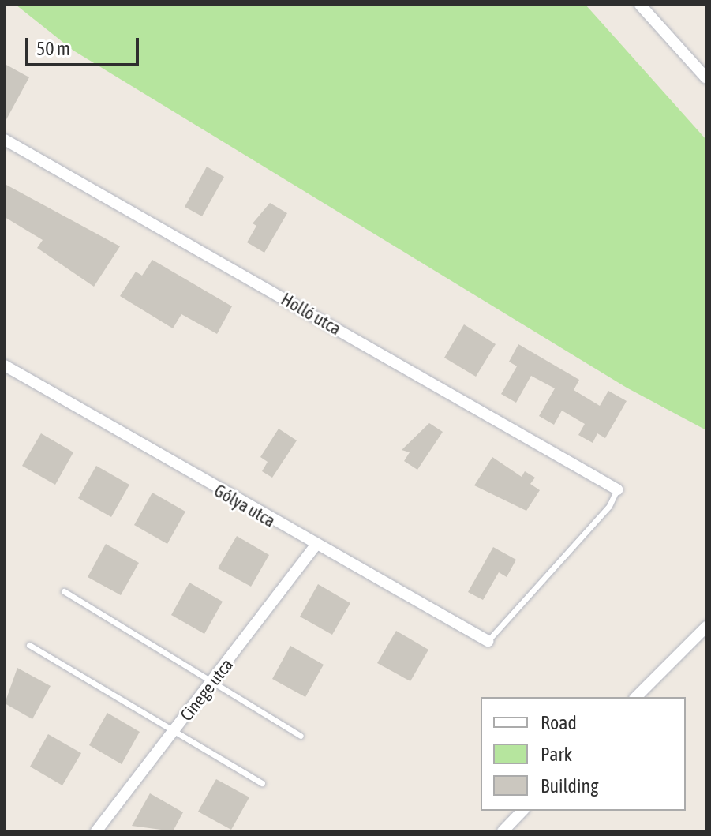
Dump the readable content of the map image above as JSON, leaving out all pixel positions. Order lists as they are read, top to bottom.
{
  "streets": {
    "street": ["Holló utca", "Gólya utca", "Cinege utca"]
  },
  "crossings": [
    ["Gólya utca", "Cinege utca"]
  ],
  "legend": ["Road", "Park", "Building"],
  "scale_bar": "50 m"
}
